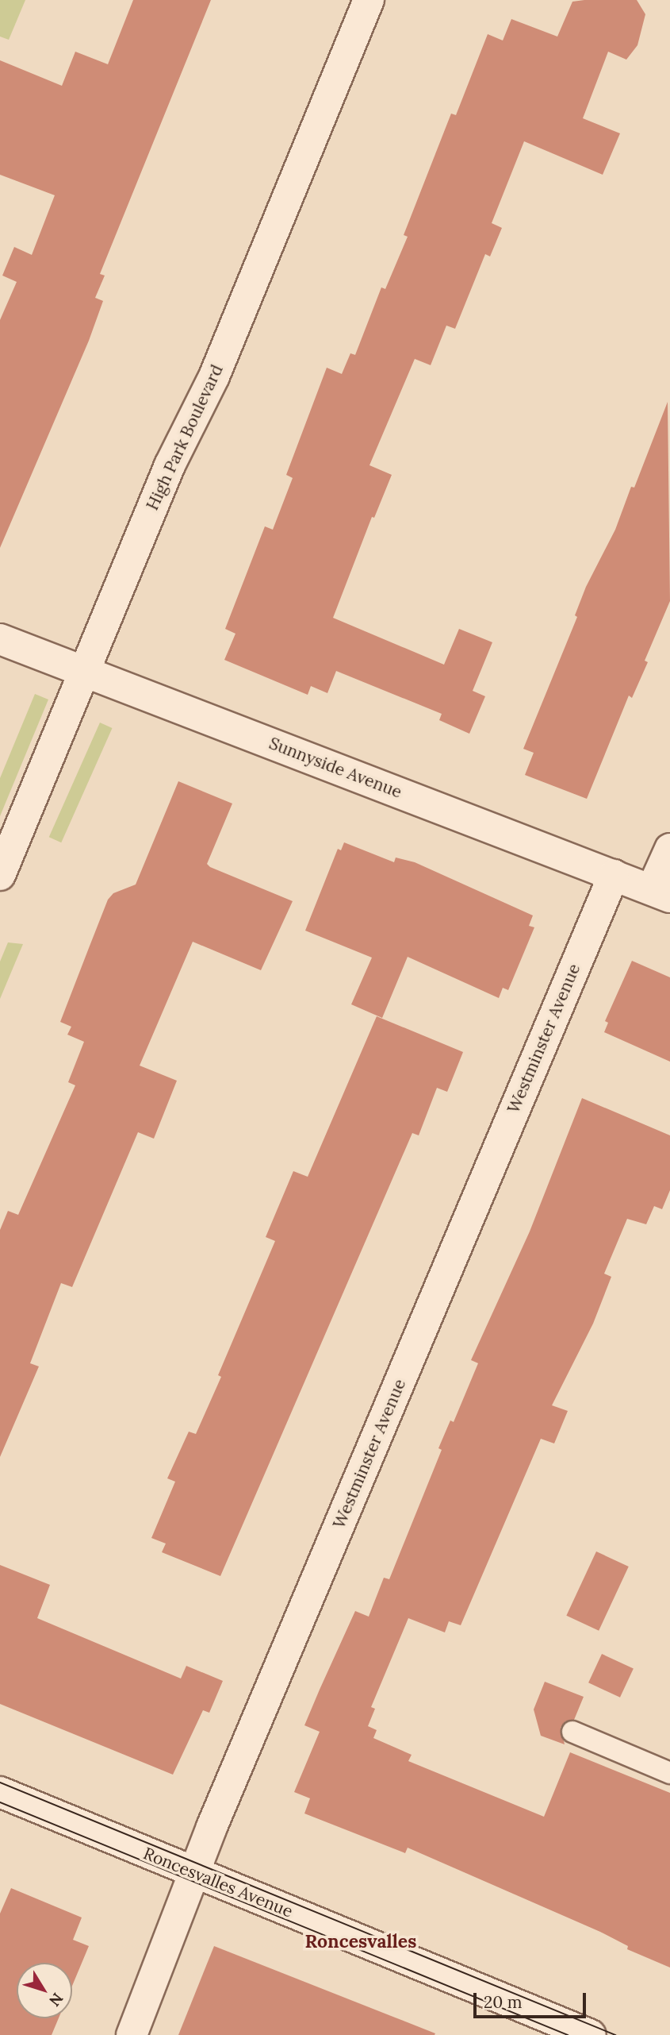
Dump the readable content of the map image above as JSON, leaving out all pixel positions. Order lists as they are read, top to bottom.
{
  "streets": {
    "street": [
      "High Park Boulevard",
      "Sunnyside Avenue",
      "Westminster Avenue",
      "Roncesvalles Avenue"
    ]
  },
  "crossings": [
    ["High Park Boulevard", "Sunnyside Avenue"],
    ["Sunnyside Avenue", "Westminster Avenue"],
    ["Westminster Avenue", "Roncesvalles Avenue"]
  ],
  "districts": ["Roncesvalles"],
  "scale_bar": "20 m",
  "north": "bottom right"
}
